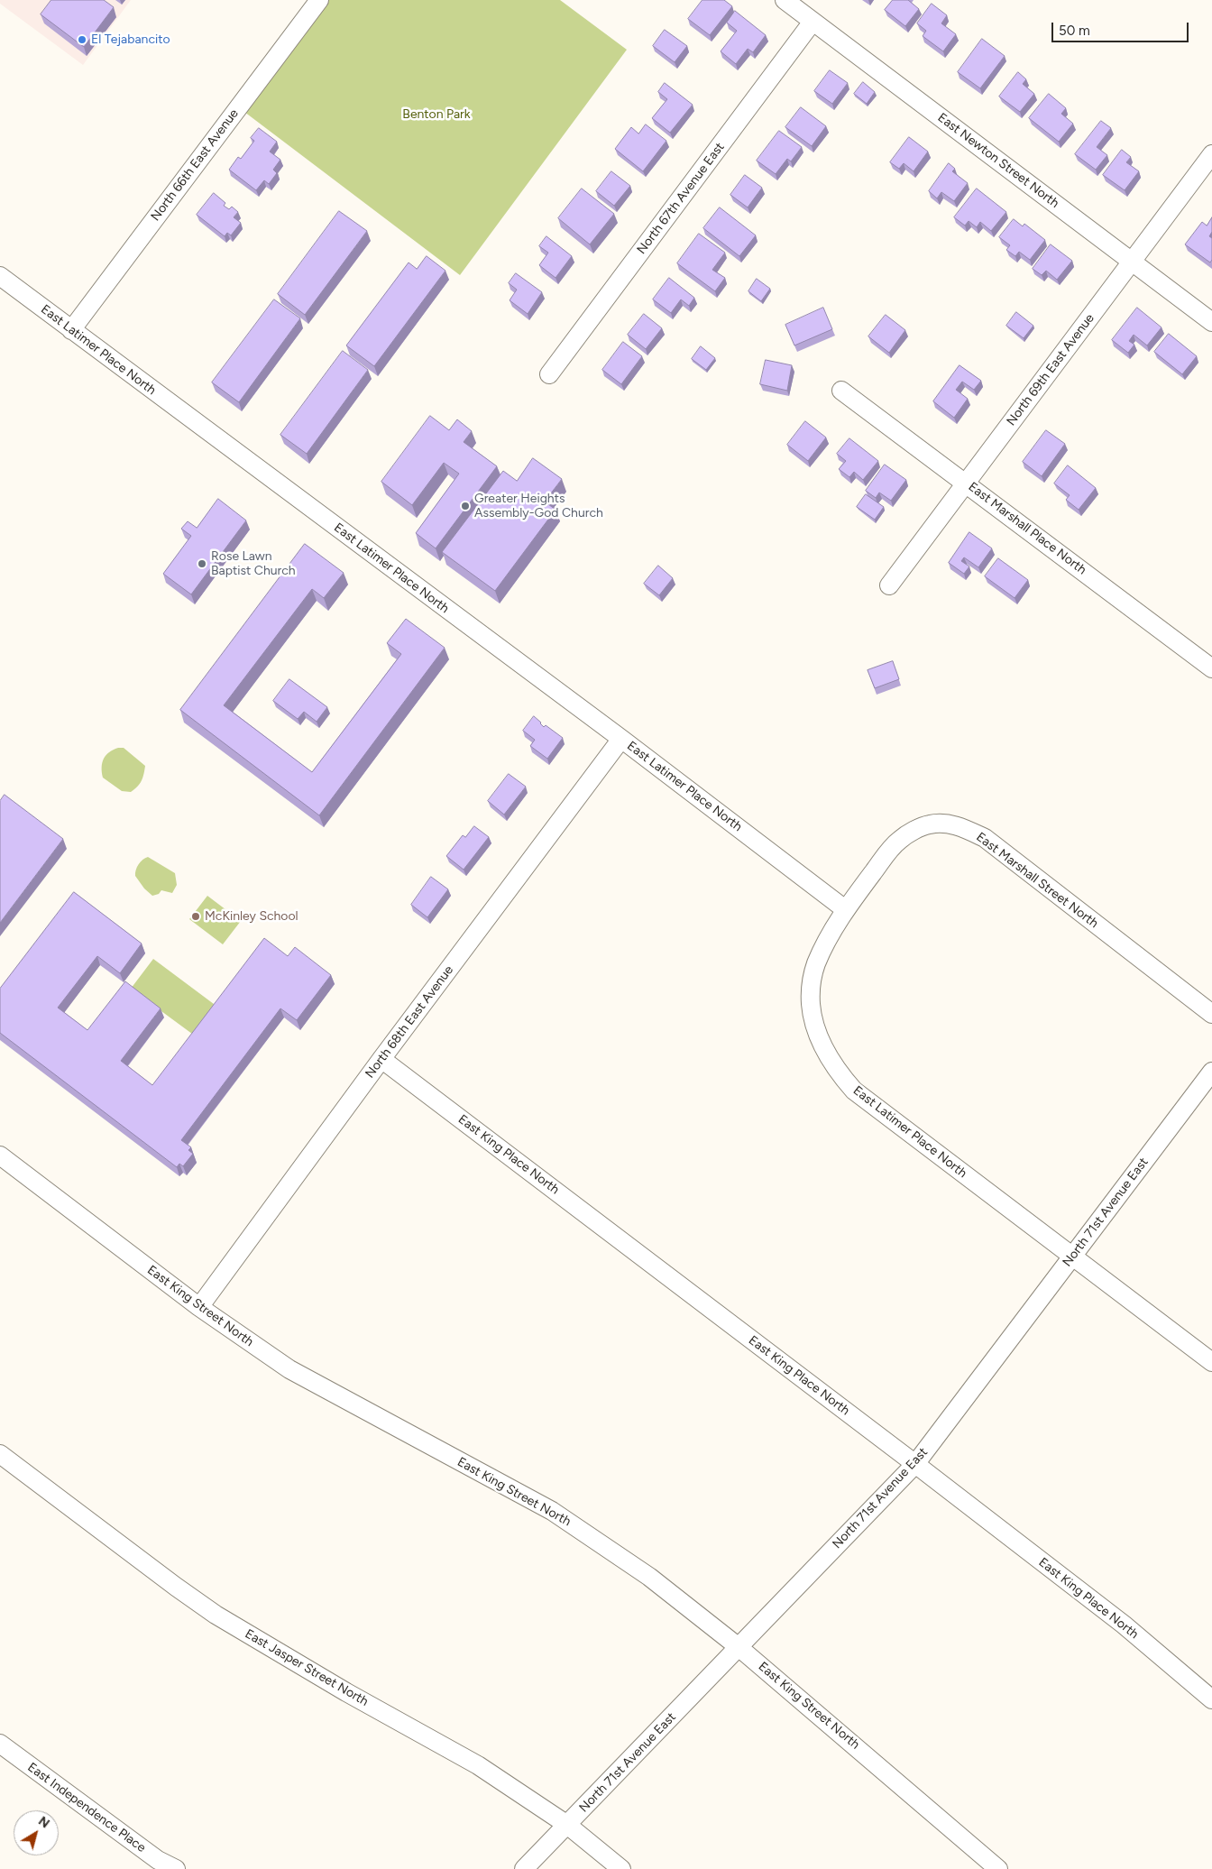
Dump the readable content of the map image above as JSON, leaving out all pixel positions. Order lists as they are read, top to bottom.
{
  "streets": {
    "street": [
      "East Newton Street North",
      "North 66th East Avenue",
      "North 67th Avenue East",
      "East Latimer Place North",
      "North 69th East Avenue",
      "East Marshall Place North",
      "East Marshall Street North",
      "North 68th East Avenue",
      "East King Place North",
      "North 71st Avenue East",
      "East King Street North",
      "East Jasper Street North",
      "East Independence Place"
    ]
  },
  "crossings": [
    ["East Newton Street North", "North 67th Avenue East"],
    ["East Newton Street North", "North 69th East Avenue"],
    ["North 66th East Avenue", "East Latimer Place North"],
    ["East Latimer Place North", "East Marshall Street North"],
    ["East Latimer Place North", "North 68th East Avenue"],
    ["East Latimer Place North", "North 71st Avenue East"],
    ["North 69th East Avenue", "East Marshall Place North"],
    ["North 68th East Avenue", "East King Place North"],
    ["North 68th East Avenue", "East King Street North"],
    ["East King Place North", "North 71st Avenue East"],
    ["North 71st Avenue East", "East King Street North"],
    ["North 71st Avenue East", "East Jasper Street North"]
  ],
  "parks": ["Benton Park"],
  "places": [
    "El Tejabancito",
    "Greater Heights Assembly-God Church",
    "Rose Lawn Baptist Church",
    "McKinley School"
  ],
  "scale_bar": "50 m",
  "north": "top right"
}
